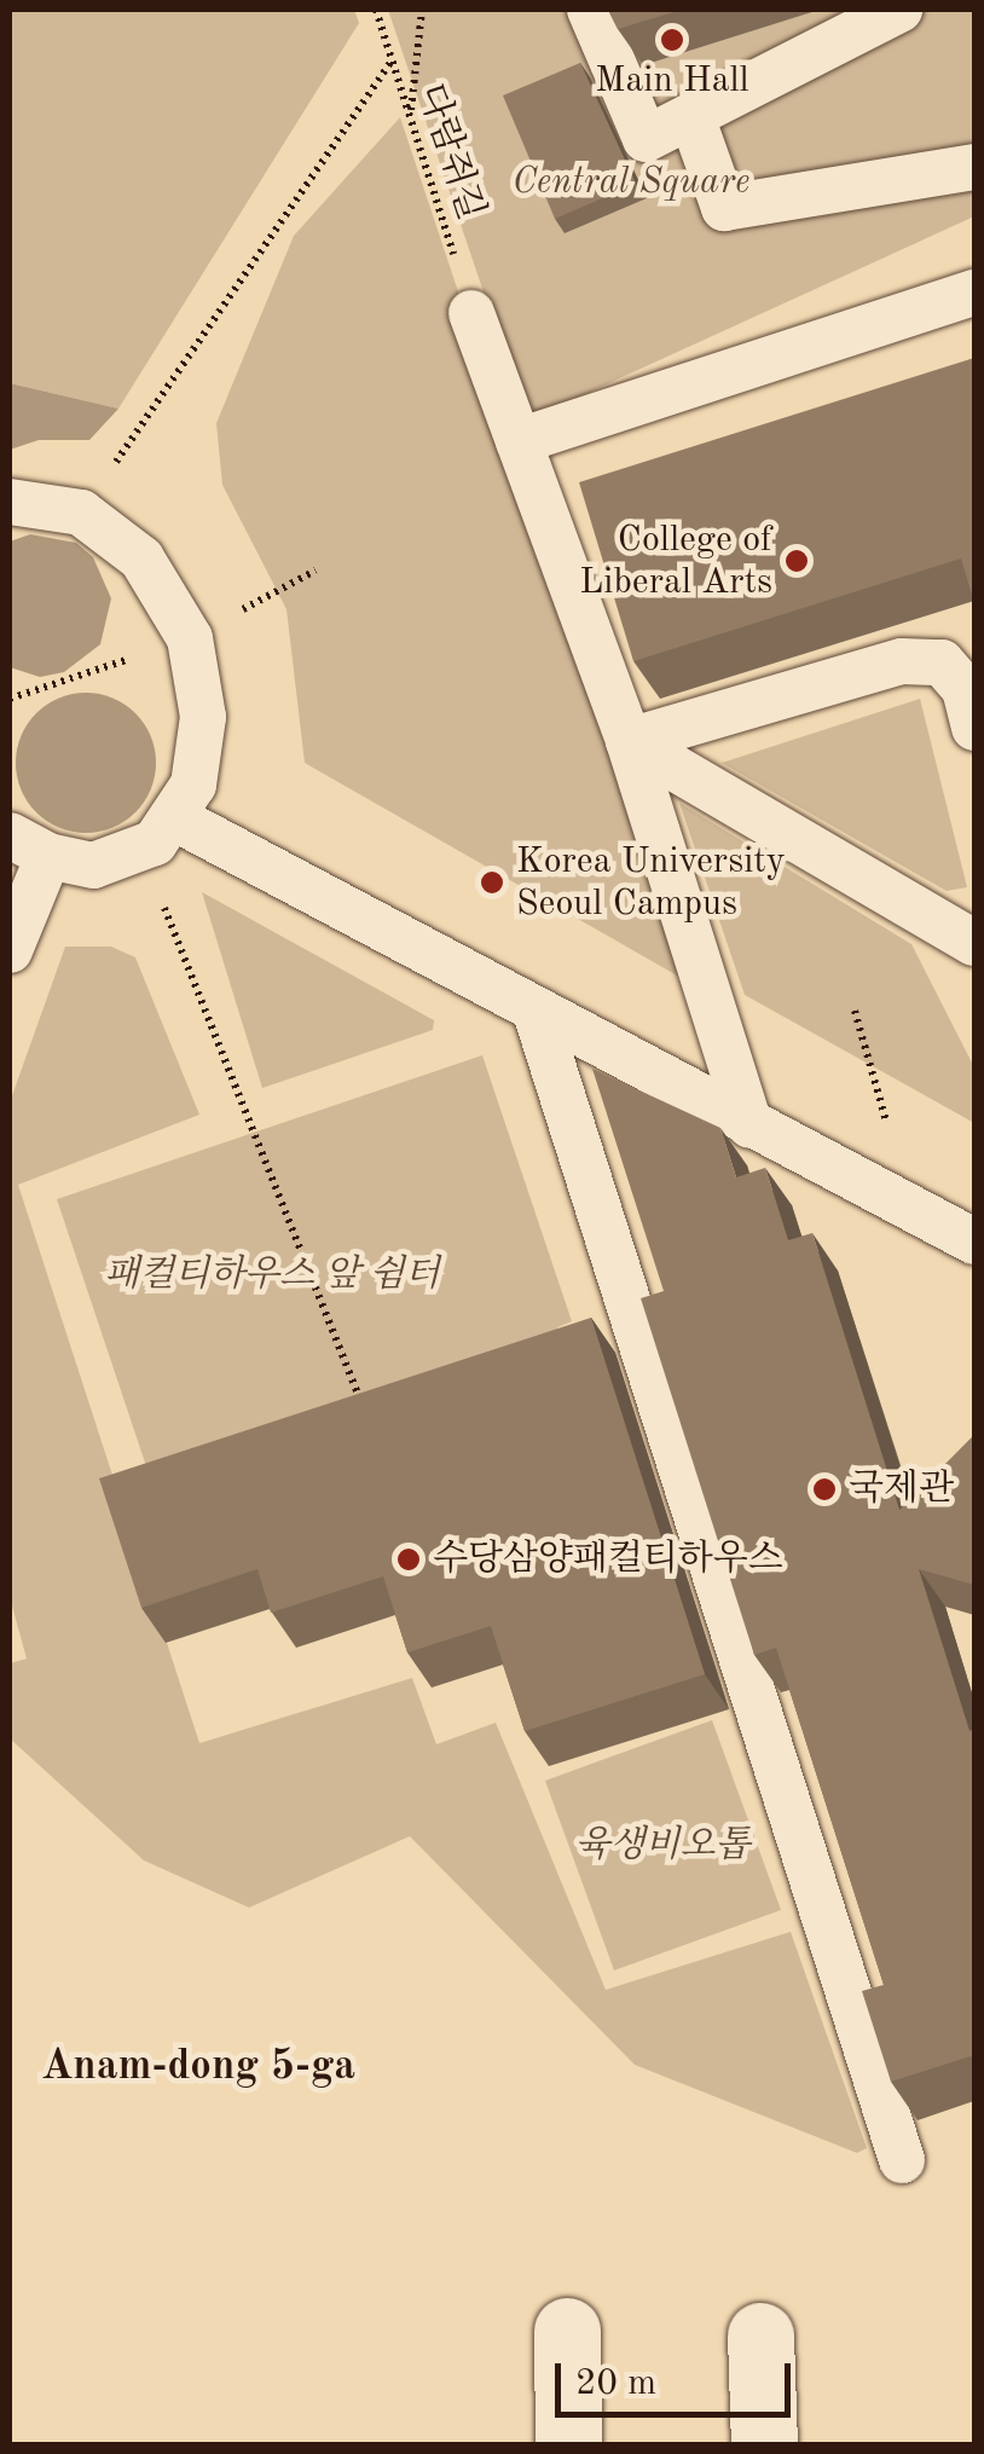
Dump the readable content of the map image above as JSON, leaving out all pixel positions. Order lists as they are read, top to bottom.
{
  "streets": {
    "path": ["다람쥐길"]
  },
  "districts": ["Anam-dong 5-ga"],
  "parks": ["Central Square", "패컬티하우스 앞 쉼터", "육생비오톱"],
  "places": [
    "Main Hall",
    "College of Liberal Arts",
    "Korea University Seoul Campus",
    "국제관",
    "수당삼양패컬티하우스"
  ],
  "scale_bar": "20 m"
}
